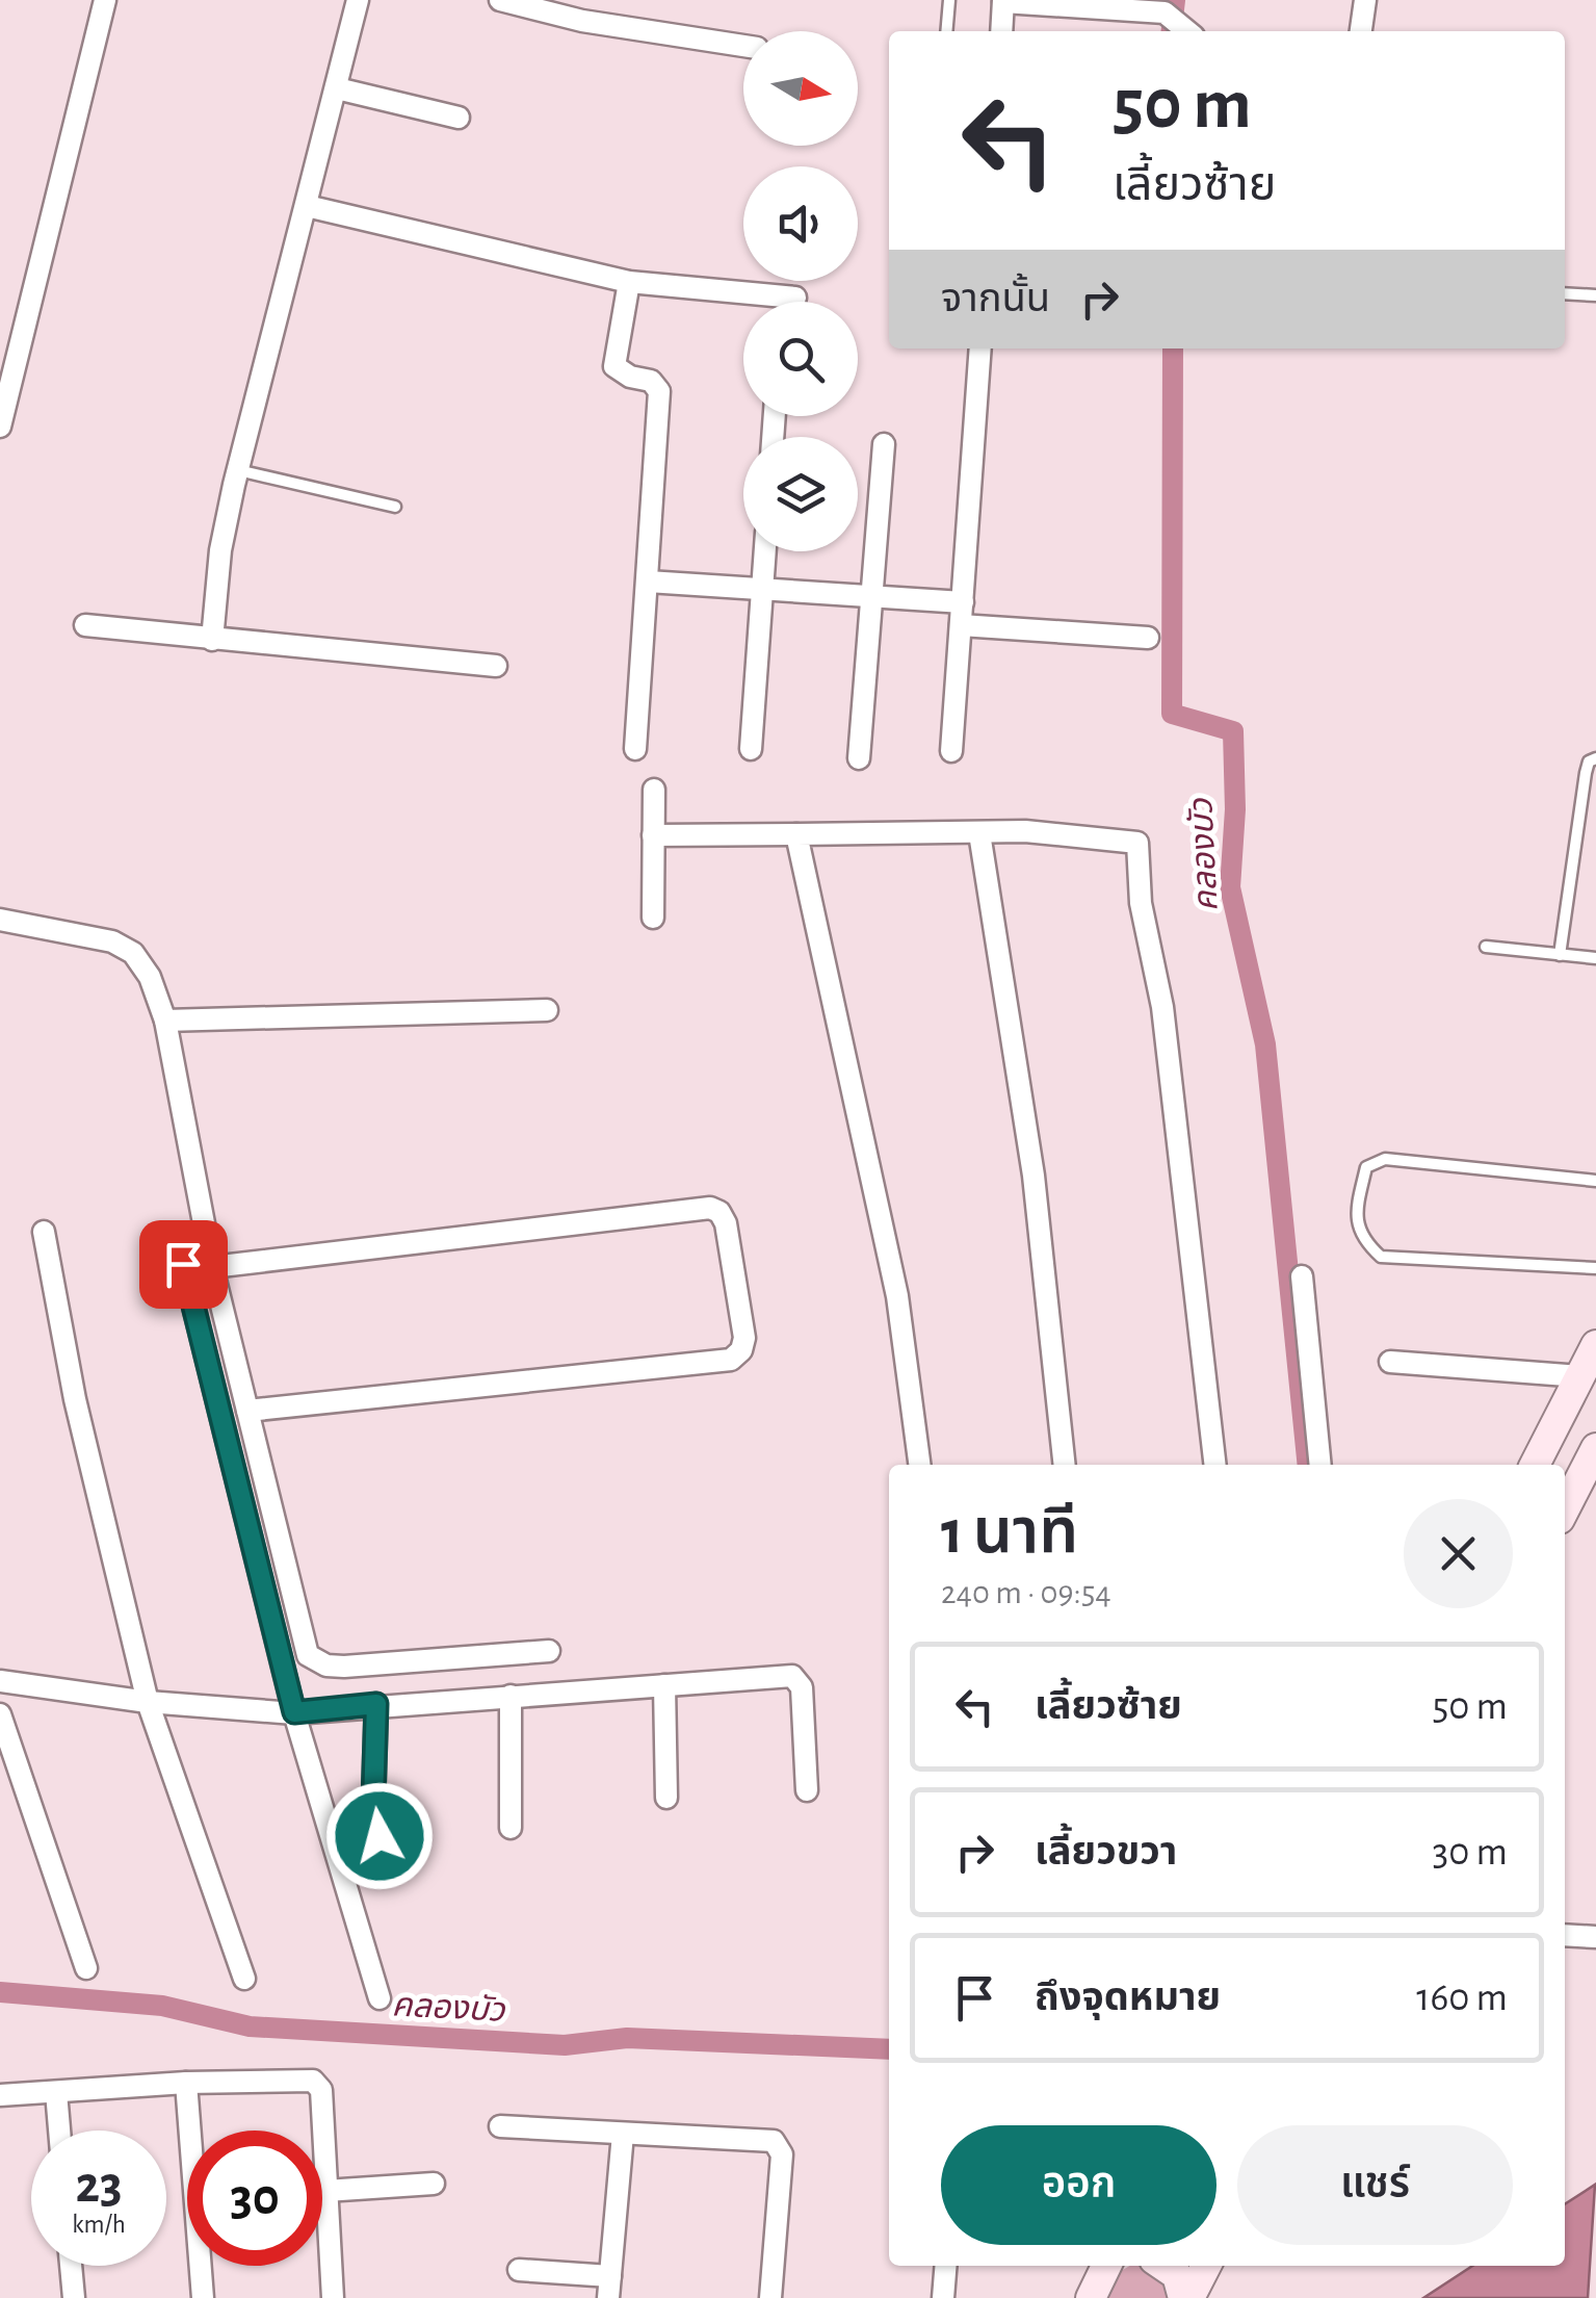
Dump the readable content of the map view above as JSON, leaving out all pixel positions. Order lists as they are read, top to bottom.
{
  "water": ["คลองบัว"],
  "north": "right",
  "page": {
    "turn": ["50 m", "เลี้ยวซ้าย"],
    "then": "จากนั้น",
    "heading": ["1 นาที", "240 m · 09:54"],
    "list": [
      {
        "name": "เลี้ยวซ้าย",
        "value": "50 m"
      },
      {
        "name": "เลี้ยวขวา",
        "value": "30 m"
      },
      {
        "name": "ถึงจุดหมาย",
        "value": "160 m"
      }
    ],
    "buttons": ["ออก", "แชร์"],
    "speed": "23 km/h",
    "limit": "30"
  }
}
